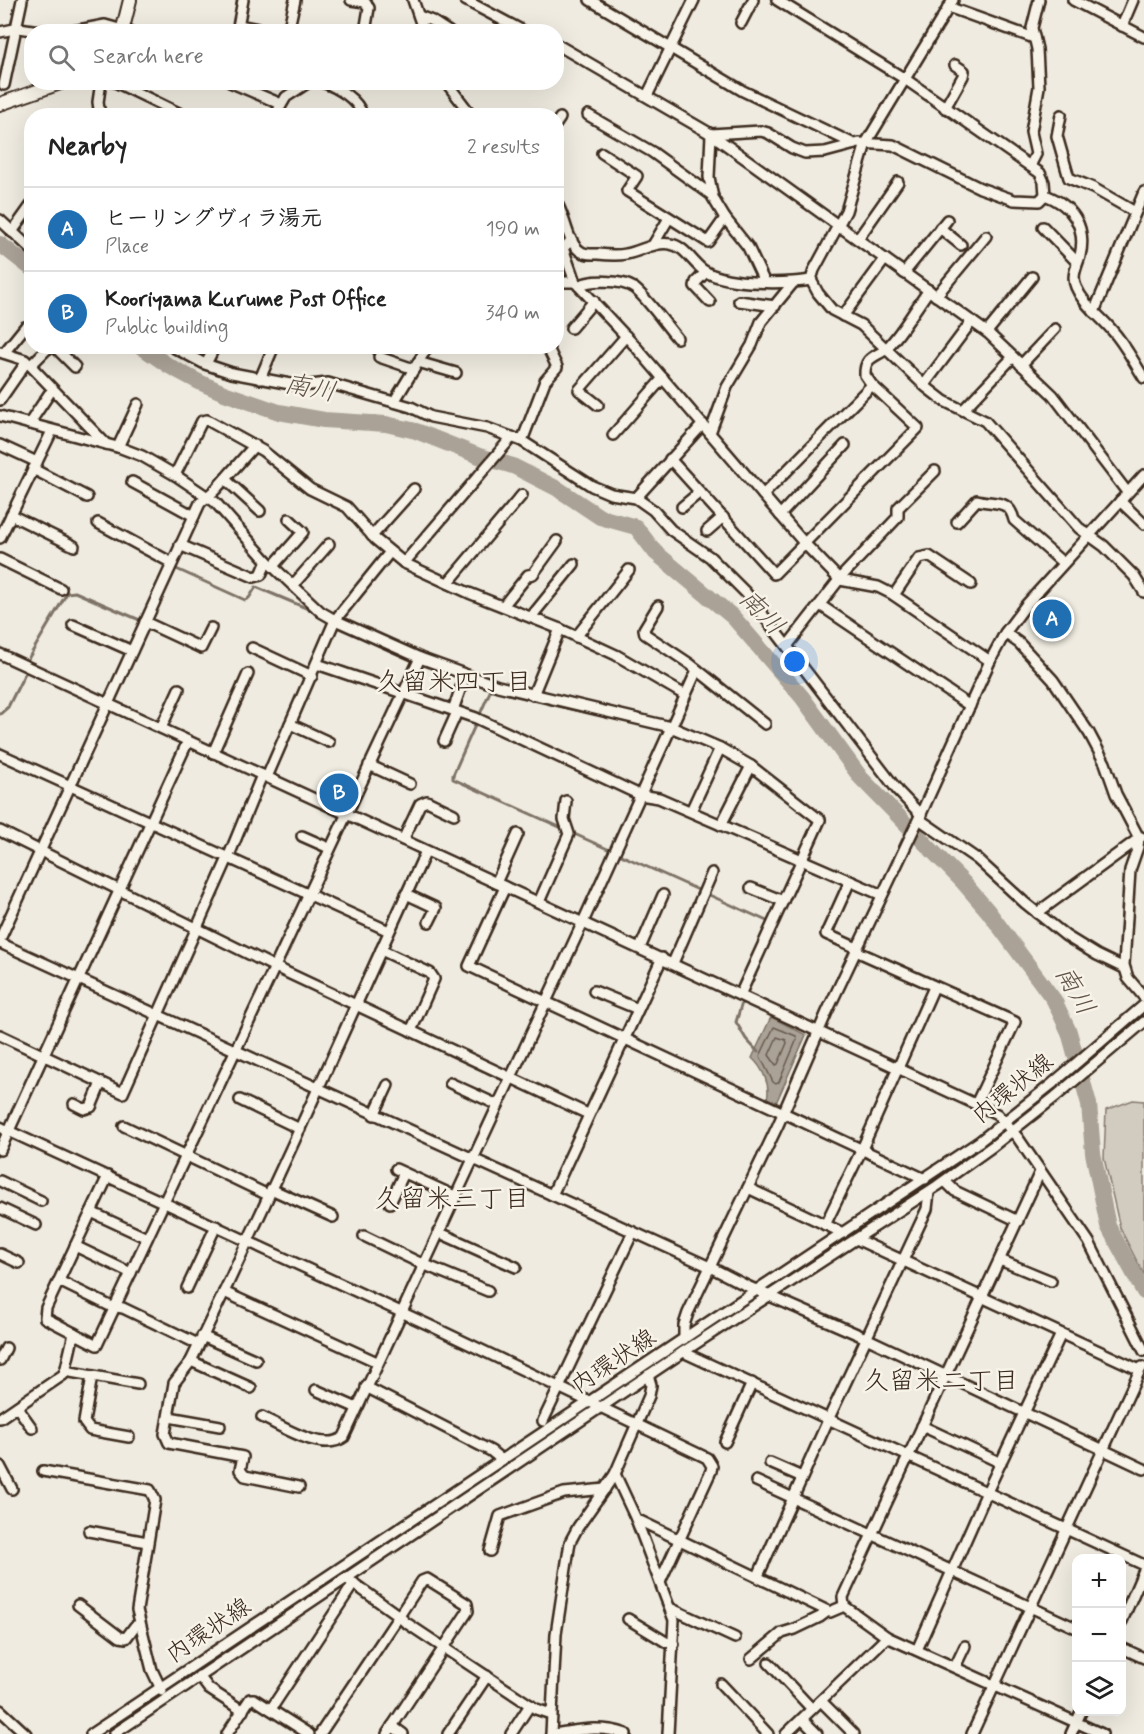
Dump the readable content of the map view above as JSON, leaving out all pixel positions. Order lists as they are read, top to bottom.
{
  "streets": {
    "street": ["内環状線"]
  },
  "districts": ["久留米四丁目", "久留米三丁目", "久留米二丁目"],
  "water": ["南川"],
  "page": {
    "search": "Search here",
    "heading": ["Nearby", "2 results"],
    "list": [
      {
        "mark": "A",
        "name": "ヒーリングヴィラ湯元",
        "note": "Place",
        "value": "190 m"
      },
      {
        "mark": "B",
        "name": "Kooriyama Kurume Post Office",
        "note": "Public building",
        "value": "340 m"
      }
    ],
    "pins": ["A", "B"],
    "map_buttons": ["+", "−"]
  }
}
